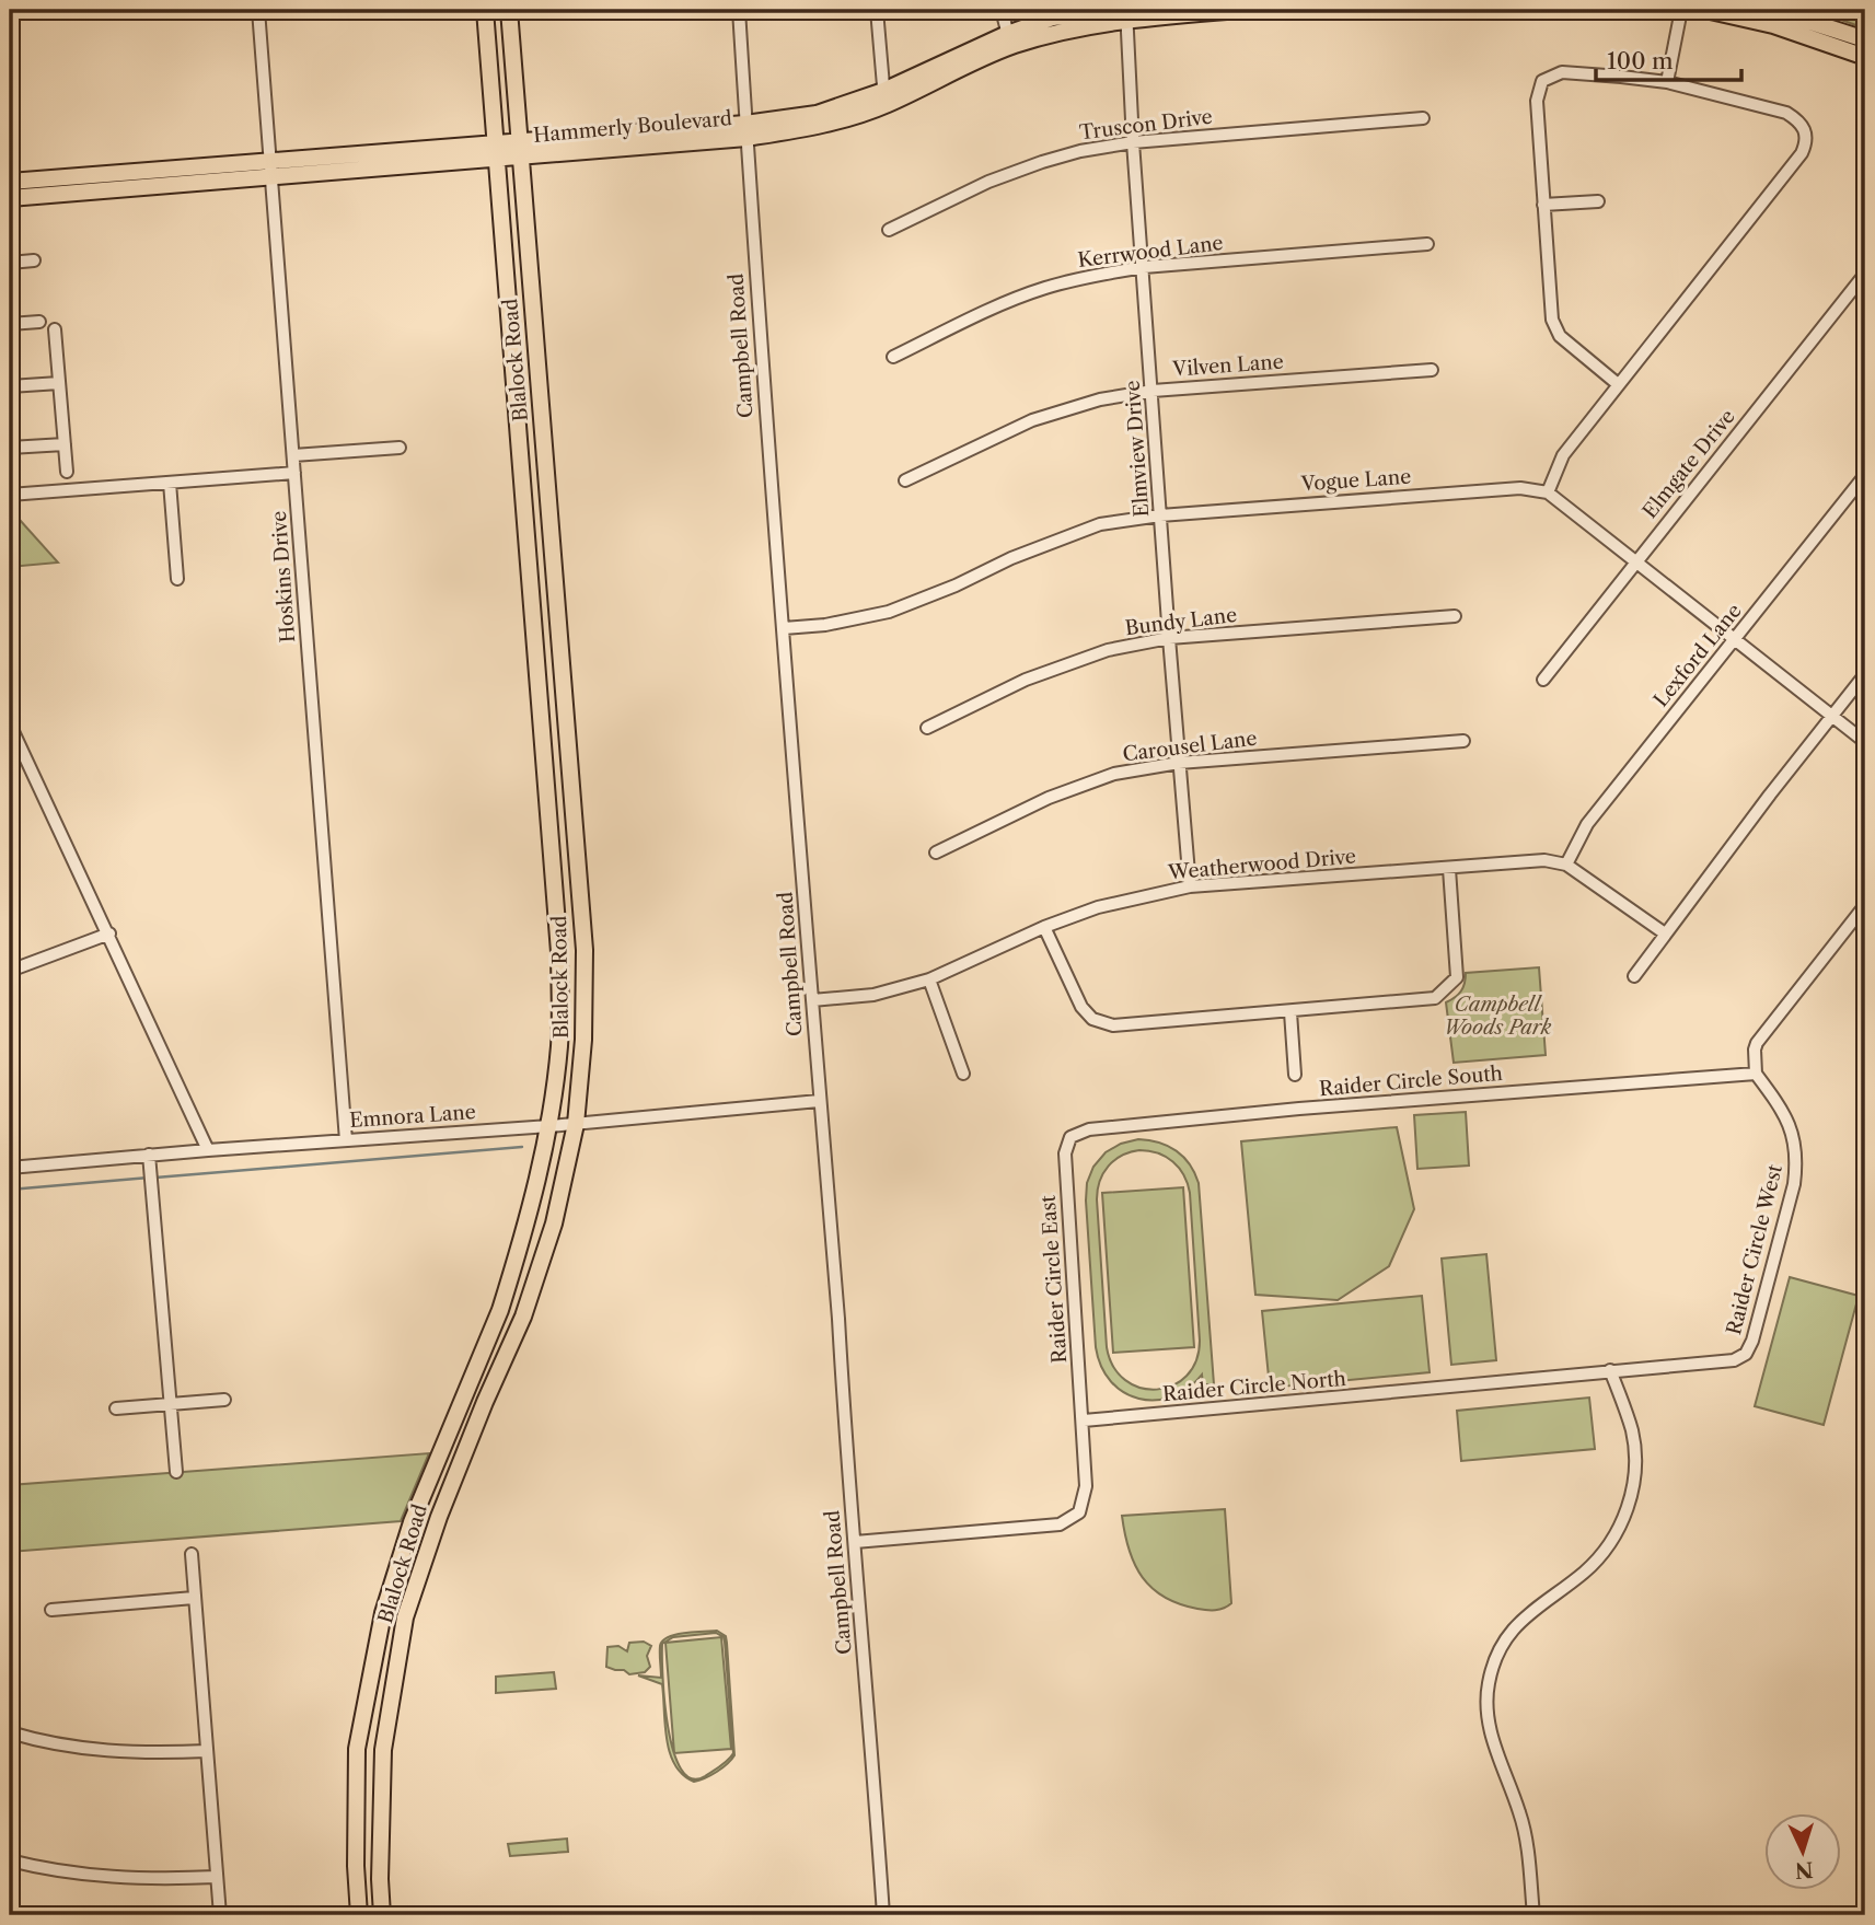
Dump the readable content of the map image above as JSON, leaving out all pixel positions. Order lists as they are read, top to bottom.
{
  "streets": {
    "main road": ["Hammerly Boulevard", "Blalock Road"],
    "street": [
      "Truscon Drive",
      "Kerrwood Lane",
      "Campbell Road",
      "Vilven Lane",
      "Elmview Drive",
      "Elmgate Drive",
      "Vogue Lane",
      "Hoskins Drive",
      "Bundy Lane",
      "Lexford Lane",
      "Carousel Lane",
      "Weatherwood Drive",
      "Raider Circle South",
      "Emnora Lane",
      "Raider Circle West",
      "Raider Circle East",
      "Raider Circle North"
    ]
  },
  "crossings": [
    ["Truscon Drive", "Elmview Drive"],
    ["Hammerly Boulevard", "Campbell Road"],
    ["Hammerly Boulevard", "Blalock Road"],
    ["Hammerly Boulevard", "Elmview Drive"],
    ["Hammerly Boulevard", "Hoskins Drive"],
    ["Kerrwood Lane", "Elmview Drive"],
    ["Campbell Road", "Vogue Lane"],
    ["Campbell Road", "Weatherwood Drive"],
    ["Campbell Road", "Emnora Lane"],
    ["Blalock Road", "Emnora Lane"],
    ["Vilven Lane", "Elmview Drive"],
    ["Elmview Drive", "Vogue Lane"],
    ["Elmview Drive", "Bundy Lane"],
    ["Elmview Drive", "Carousel Lane"],
    ["Elmview Drive", "Weatherwood Drive"],
    ["Hoskins Drive", "Emnora Lane"],
    ["Lexford Lane", "Weatherwood Drive"],
    ["Raider Circle South", "Raider Circle West"],
    ["Raider Circle South", "Raider Circle East"],
    ["Raider Circle West", "Raider Circle North"],
    ["Raider Circle East", "Raider Circle North"]
  ],
  "parks": ["Campbell Woods Park"],
  "scale_bar": "100 m",
  "north": "bottom"
}
